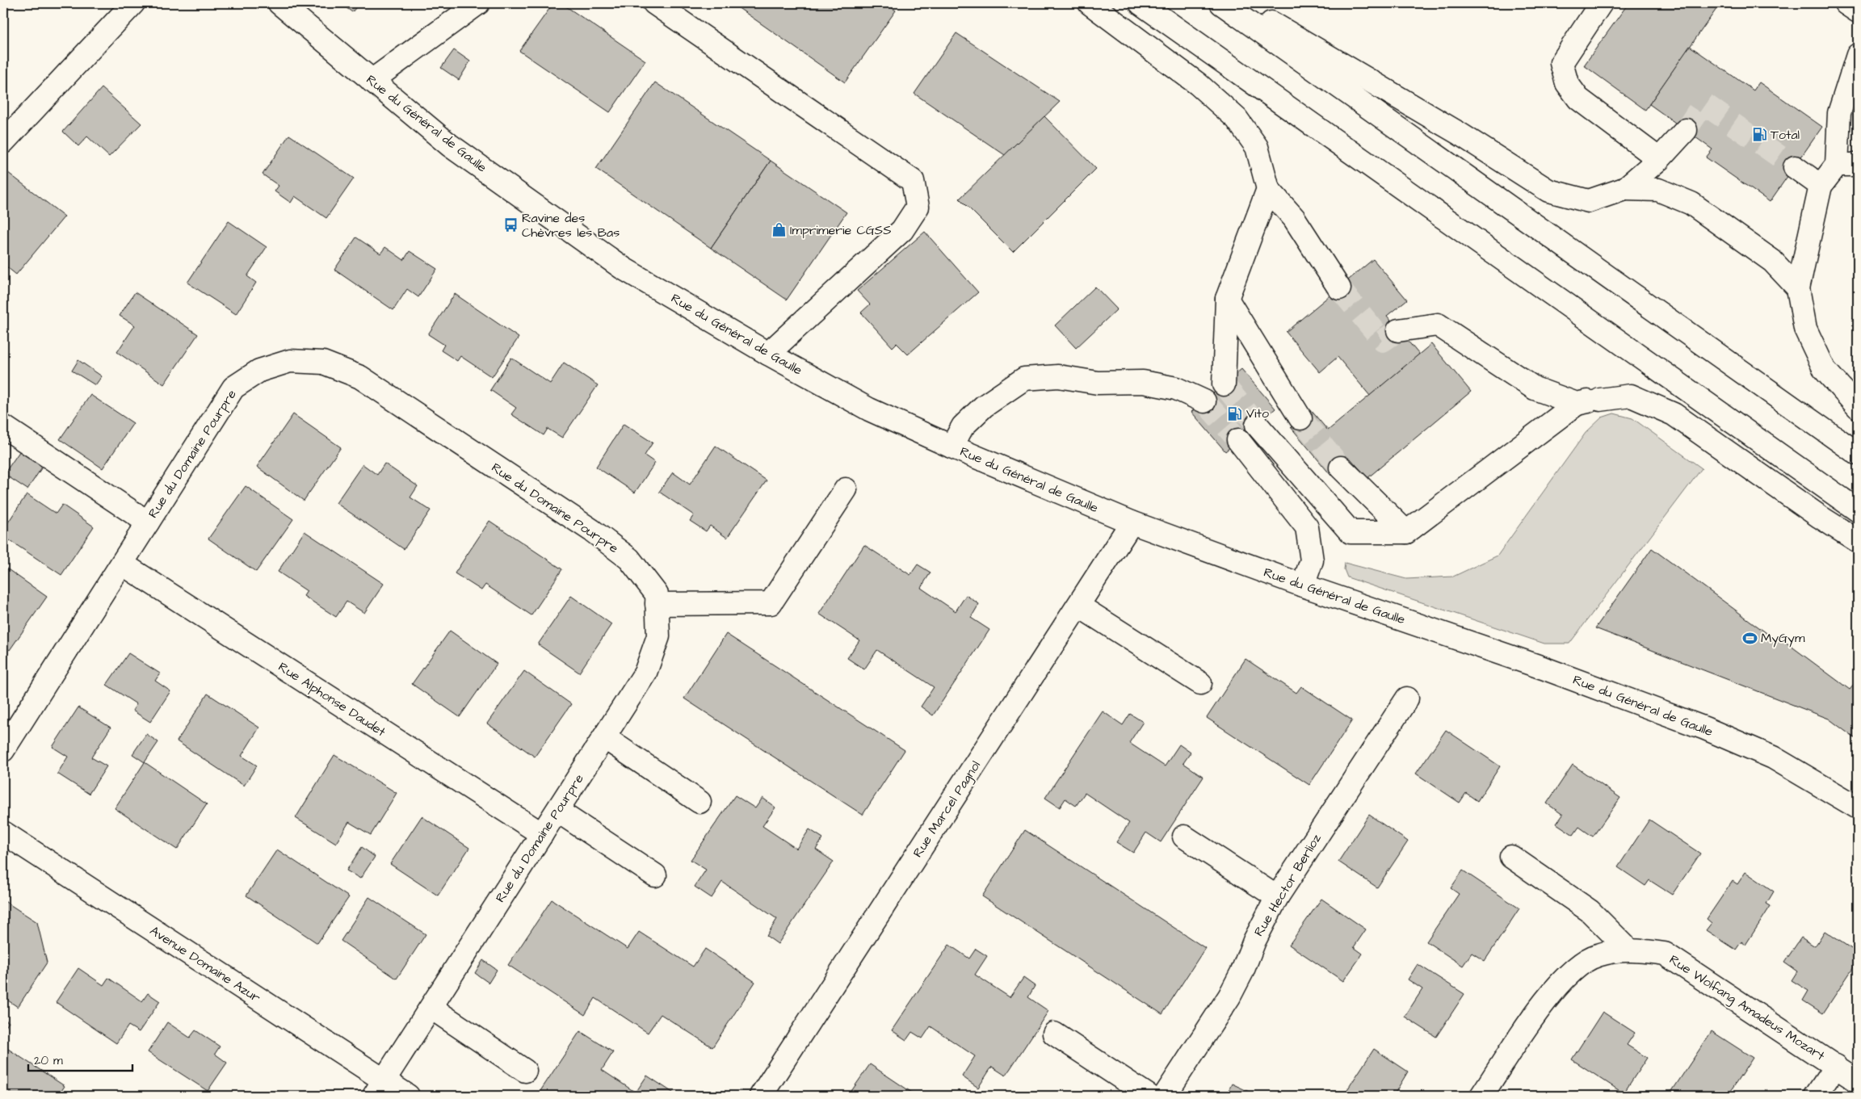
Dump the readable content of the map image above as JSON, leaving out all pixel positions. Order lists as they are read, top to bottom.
{
  "streets": {
    "main road": [
      "Rue du Général de Gaulle",
      "Rue du Domaine Pourpre",
      "Rue Alphonse Daudet",
      "Rue Marcel Pagnol",
      "Rue Hector Berlioz",
      "Avenue Domaine Azur",
      "Rue Wolfang Amadeus Mozart"
    ]
  },
  "crossings": [
    ["Rue du Général de Gaulle", "Rue Marcel Pagnol"],
    ["Rue du Domaine Pourpre", "Rue Alphonse Daudet"],
    ["Rue du Domaine Pourpre", "Avenue Domaine Azur"]
  ],
  "places": {
    "fuel station": ["Total", "Vito"],
    "bus stop": ["Ravine des Chèvres les Bas"],
    "shop": ["Imprimerie CGSS"],
    "sports": ["MyGym"]
  },
  "scale_bar": "20 m"
}
